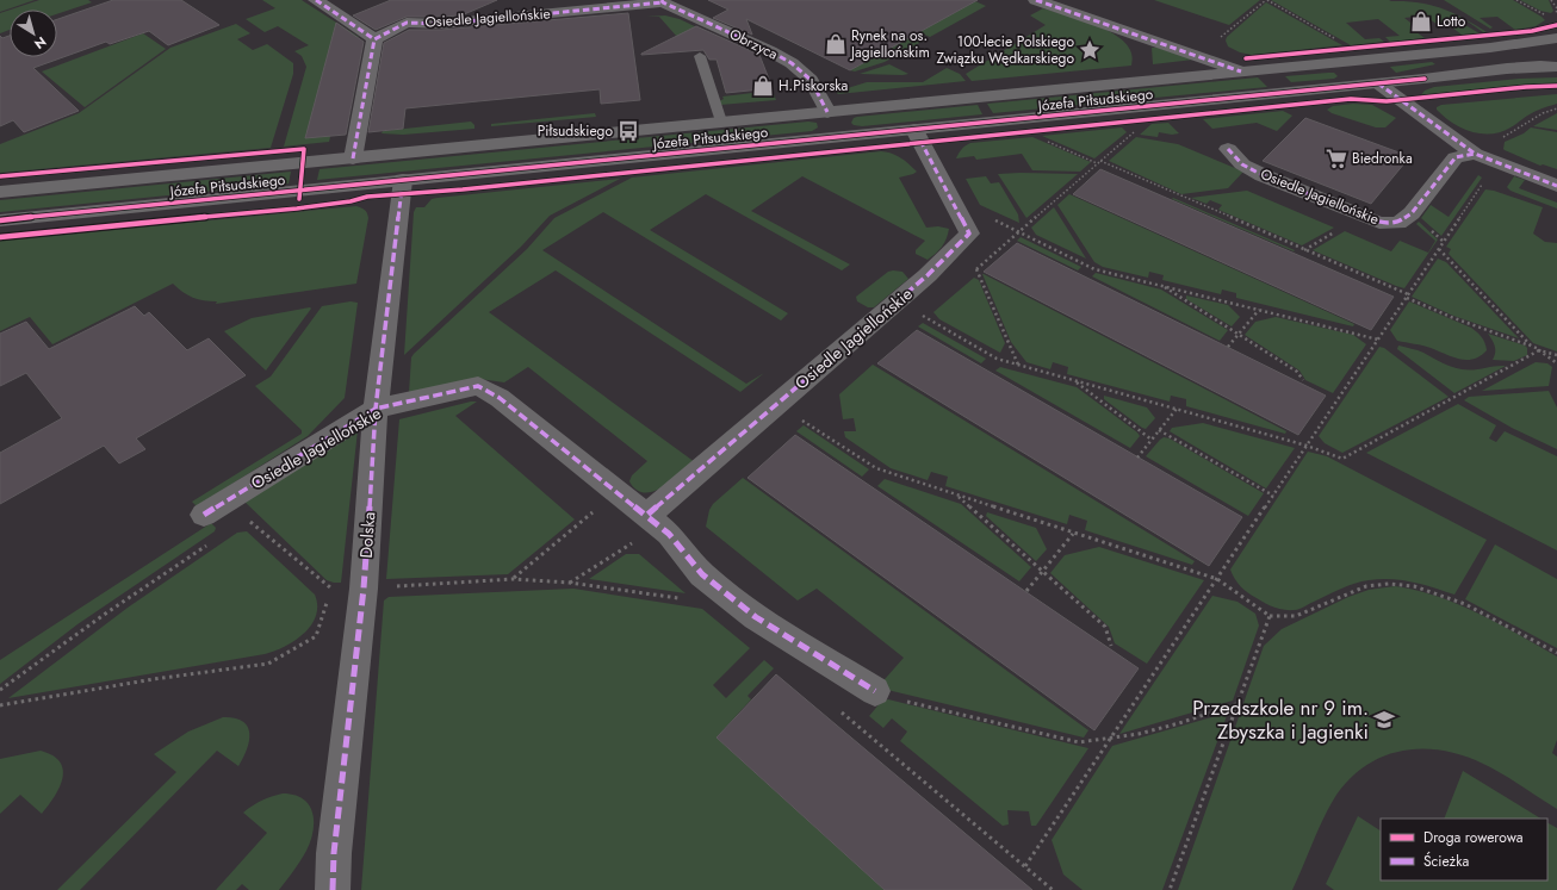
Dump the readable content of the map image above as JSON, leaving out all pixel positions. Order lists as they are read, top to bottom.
{
  "streets": {
    "street": [
      "Osiedle Jagiellońskie",
      "Obrzyca",
      "Józefa Piłsudskiego",
      "Dolska"
    ]
  },
  "crossings": [
    ["Osiedle Jagiellońskie", "Obrzyca"],
    ["Osiedle Jagiellońskie", "Józefa Piłsudskiego"],
    ["Osiedle Jagiellońskie", "Dolska"],
    ["Obrzyca", "Józefa Piłsudskiego"],
    ["Józefa Piłsudskiego", "Dolska"]
  ],
  "places": {
    "shop": ["Lotto", "Rynek na os. Jagiellońskim", "H.Piskorska"],
    "place": ["100-lecie Polskiego Związku Wędkarskiego"],
    "bus stop": ["Piłsudskiego"],
    "supermarket": ["Biedronka"],
    "school or university": ["Przedszkole nr 9 im. Zbyszka i Jagienki"]
  },
  "legend": ["Droga rowerowa", "Ścieżka"],
  "north": "bottom right"
}
